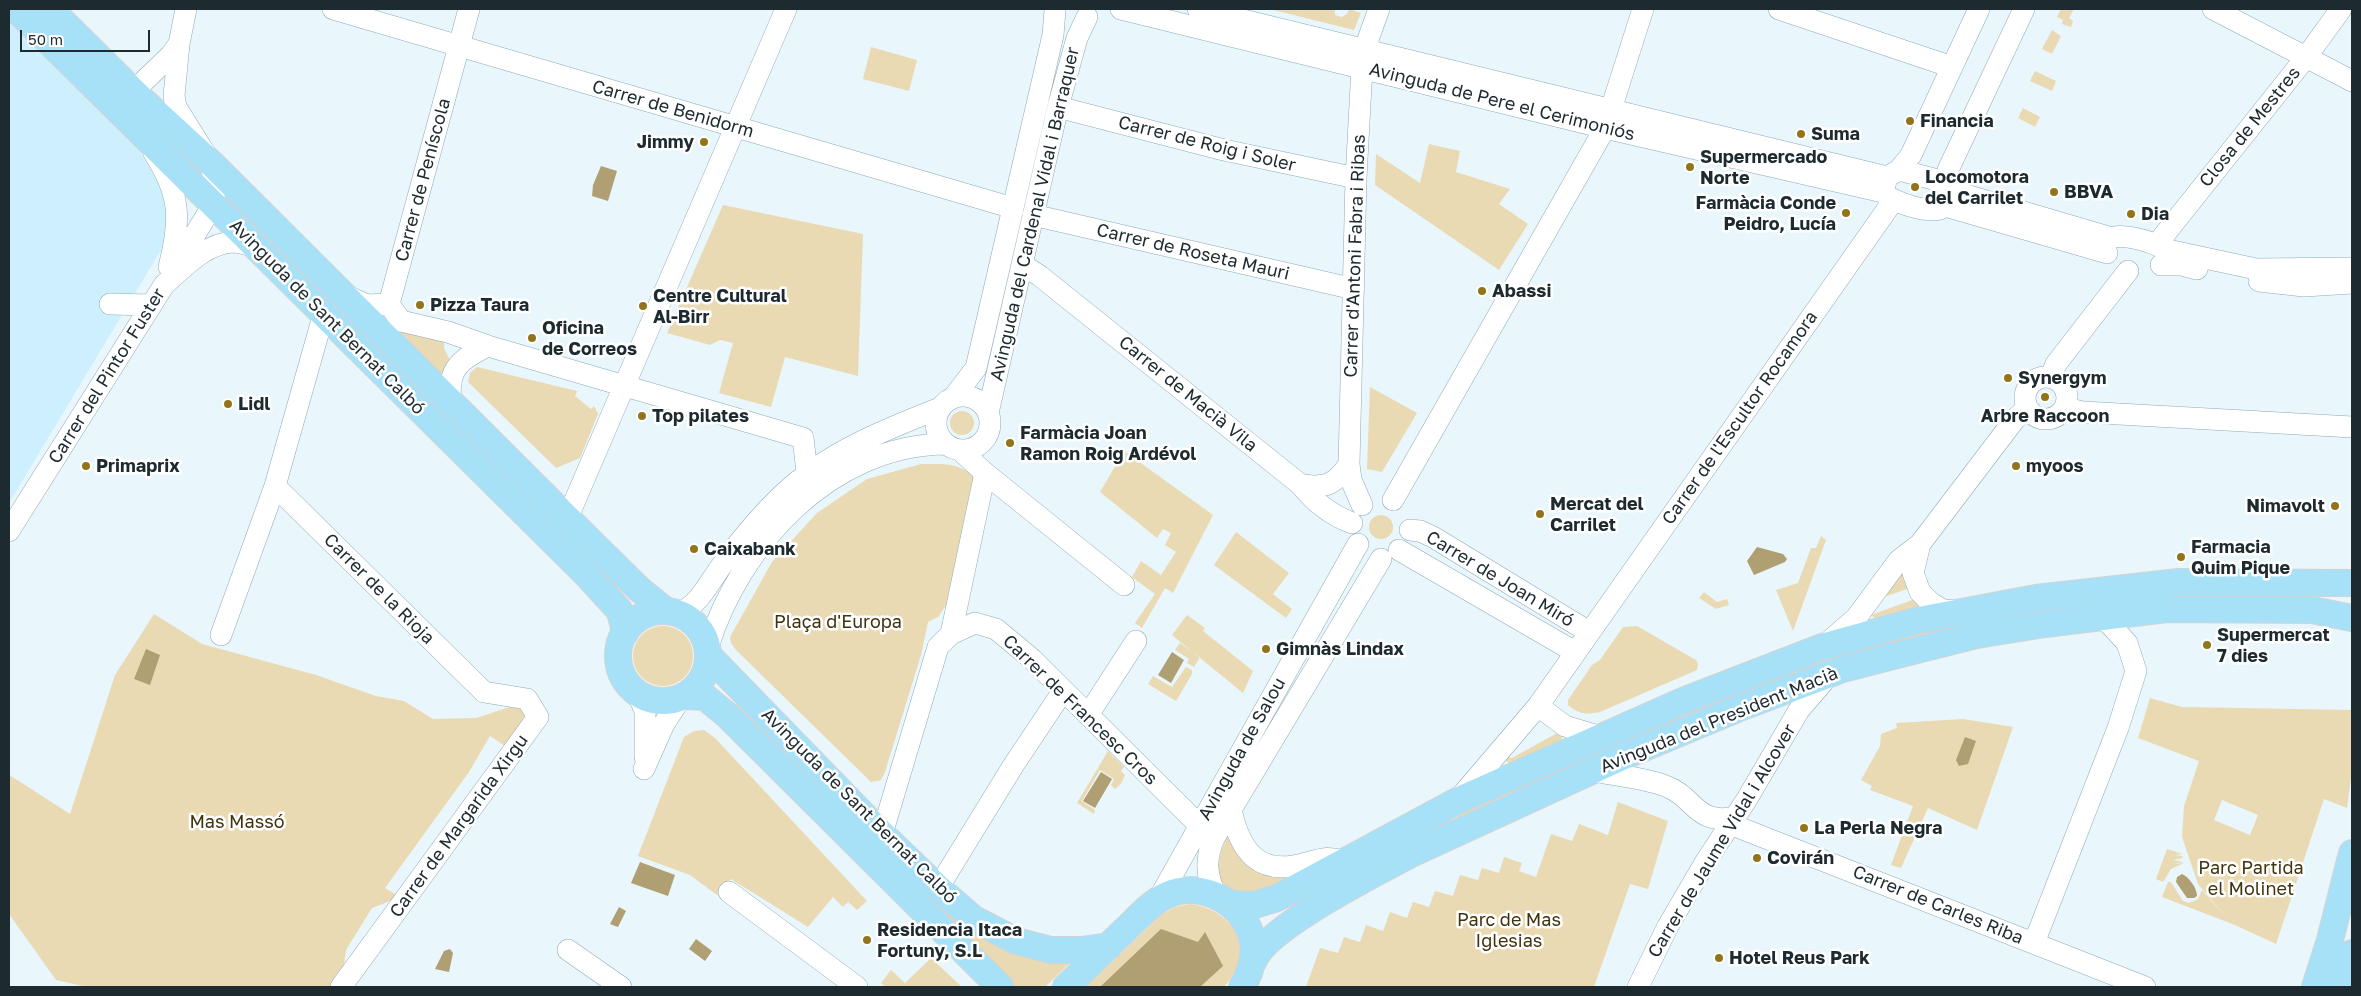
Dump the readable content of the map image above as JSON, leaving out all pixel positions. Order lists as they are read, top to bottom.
{
  "streets": {
    "main road": ["Avinguda de Sant Bernat Calbó", "Avinguda del President Macià"],
    "street": [
      "Avinguda de Pere el Cerimoniós",
      "Carrer de Benidorm",
      "Closa de Mestres",
      "Carrer de Roig i Soler",
      "Carrer de Peníscola",
      "Avinguda del Cardenal Vidal i Barraquer",
      "Carrer de Roseta Mauri",
      "Carrer d'Antoni Fabra i Ribas",
      "Carrer del Pintor Fuster",
      "Carrer de Macià Vila",
      "Carrer de l'Escultor Rocamora",
      "Carrer de Joan Miró",
      "Carrer de la Rioja",
      "Carrer de Francesc Cros",
      "Avinguda de Salou",
      "Carrer de Margarida Xirgu",
      "Carrer de Jaume Vidal i Alcover",
      "Carrer de Carles Riba"
    ]
  },
  "crossings": [
    ["Avinguda de Pere el Cerimoniós", "Carrer d'Antoni Fabra i Ribas"],
    ["Avinguda de Pere el Cerimoniós", "Carrer de l'Escultor Rocamora"],
    ["Carrer de Benidorm", "Carrer de Peníscola"],
    ["Carrer de Benidorm", "Avinguda del Cardenal Vidal i Barraquer"],
    ["Carrer de Roig i Soler", "Avinguda del Cardenal Vidal i Barraquer"],
    ["Carrer de Roig i Soler", "Carrer d'Antoni Fabra i Ribas"],
    ["Avinguda del Cardenal Vidal i Barraquer", "Carrer de Roseta Mauri"],
    ["Avinguda del Cardenal Vidal i Barraquer", "Carrer de Macià Vila"],
    ["Carrer de Roseta Mauri", "Carrer d'Antoni Fabra i Ribas"],
    ["Carrer d'Antoni Fabra i Ribas", "Carrer de Macià Vila"],
    ["Carrer d'Antoni Fabra i Ribas", "Carrer de Joan Miró"],
    ["Carrer d'Antoni Fabra i Ribas", "Avinguda de Salou"],
    ["Avinguda de Sant Bernat Calbó", "Carrer del Pintor Fuster"],
    ["Avinguda de Sant Bernat Calbó", "Avinguda del President Macià"],
    ["Carrer de Macià Vila", "Carrer de Joan Miró"],
    ["Carrer de Macià Vila", "Avinguda de Salou"],
    ["Carrer de l'Escultor Rocamora", "Carrer de Joan Miró"],
    ["Carrer de l'Escultor Rocamora", "Avinguda del President Macià"],
    ["Carrer de Joan Miró", "Avinguda de Salou"],
    ["Carrer de la Rioja", "Carrer de Margarida Xirgu"],
    ["Carrer de Francesc Cros", "Avinguda de Salou"],
    ["Avinguda del President Macià", "Avinguda de Salou"],
    ["Avinguda del President Macià", "Carrer de Jaume Vidal i Alcover"],
    ["Avinguda del President Macià", "Carrer de Carles Riba"],
    ["Carrer de Jaume Vidal i Alcover", "Carrer de Carles Riba"]
  ],
  "parks": [
    "Plaça d'Europa",
    "Mas Massó",
    "Parc Partida el Molinet",
    "Parc de Mas Iglesias"
  ],
  "places": [
    "Financia",
    "Suma",
    "Jimmy",
    "Supermercado Norte",
    "Locomotora del Carrilet",
    "BBVA",
    "Farmàcia Conde Peidro, Lucía",
    "Dia",
    "Abassi",
    "Pizza Taura",
    "Centre Cultural Al-Birr",
    "Oficina de Correos",
    "Synergym",
    "Arbre Raccoon",
    "Lidl",
    "Top pilates",
    "Farmàcia Joan Ramon Roig Ardévol",
    "Primaprix",
    "myoos",
    "Nimavolt",
    "Mercat del Carrilet",
    "Caixabank",
    "Farmacia Quim Pique",
    "Supermercat 7 dies",
    "Gimnàs Lindax",
    "La Perla Negra",
    "Covirán",
    "Residencia Itaca Fortuny, S.L",
    "Hotel Reus Park"
  ],
  "scale_bar": "50 m"
}
